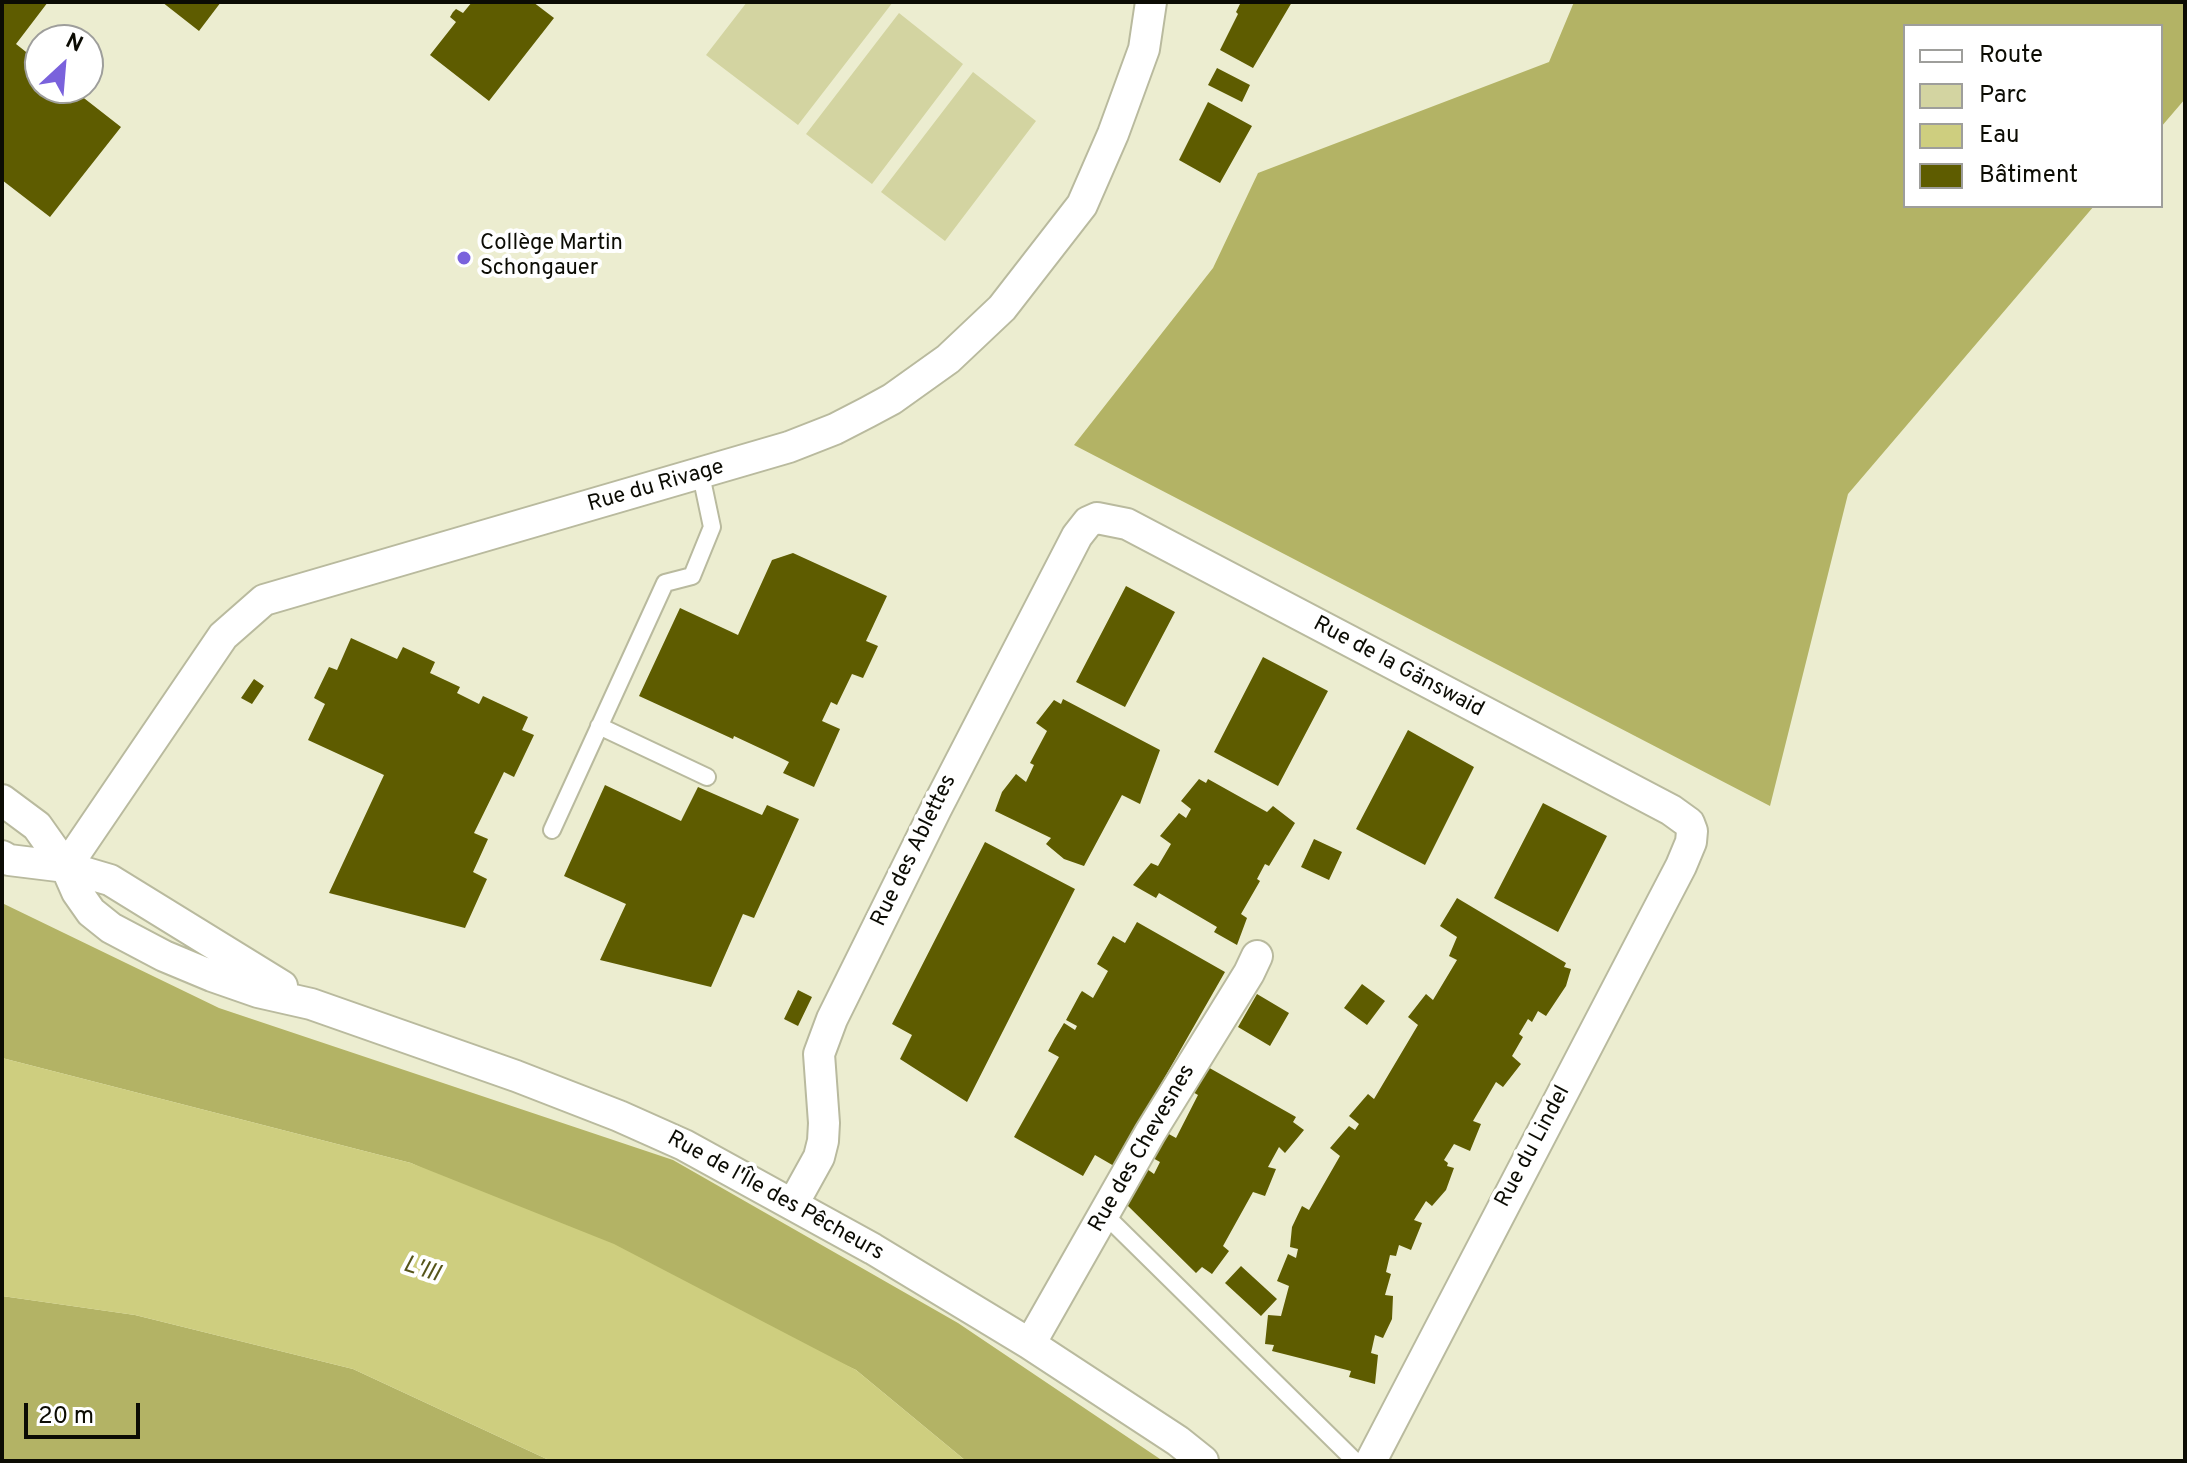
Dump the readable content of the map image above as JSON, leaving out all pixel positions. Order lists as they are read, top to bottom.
{
  "streets": {
    "street": [
      "Rue du Rivage",
      "Rue de la Gänswaid",
      "Rue des Ablettes",
      "Rue du Lindel",
      "Rue des Chevesnes",
      "Rue de l'Île des Pêcheurs"
    ]
  },
  "crossings": [
    ["Rue du Rivage", "Rue de l'Île des Pêcheurs"],
    ["Rue de la Gänswaid", "Rue des Ablettes"],
    ["Rue de la Gänswaid", "Rue du Lindel"],
    ["Rue des Ablettes", "Rue de l'Île des Pêcheurs"],
    ["Rue des Chevesnes", "Rue de l'Île des Pêcheurs"]
  ],
  "water": ["L'Ill"],
  "places": ["Collège Martin Schongauer"],
  "legend": [
    "Route",
    "Parc",
    "Eau",
    "Bâtiment"
  ],
  "scale_bar": "20 m",
  "north": "top right"
}
